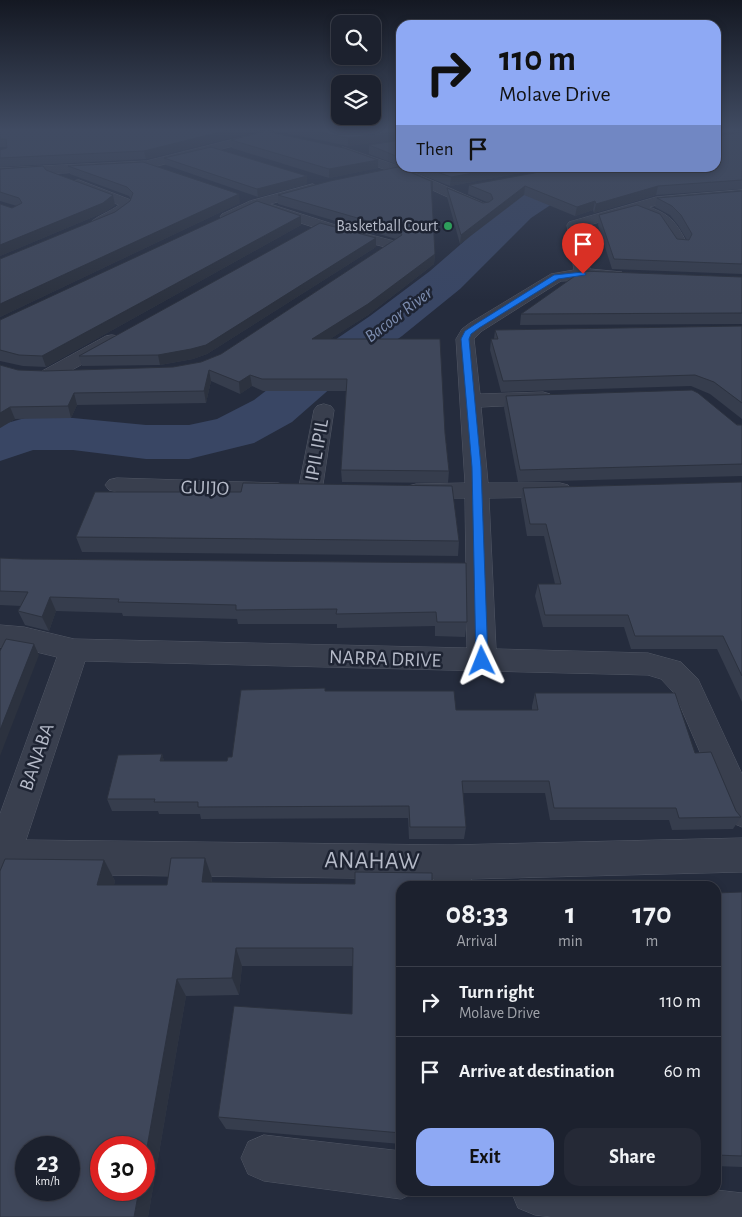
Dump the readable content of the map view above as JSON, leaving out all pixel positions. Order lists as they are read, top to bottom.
{
  "streets": {
    "street": [
      "IPIL IPIL",
      "GUIJO",
      "NARRA DRIVE",
      "BANABA",
      "ANAHAW"
    ]
  },
  "crossings": [
    ["IPIL IPIL", "GUIJO"],
    ["NARRA DRIVE", "BANABA"],
    ["BANABA", "ANAHAW"]
  ],
  "water": ["Bacoor River"],
  "places": ["Basketball Court"],
  "page": {
    "turn": ["110 m", "Molave Drive"],
    "then": "Then",
    "eta": [
      "08:33",
      "Arrival",
      "1",
      "min",
      "170",
      "m"
    ],
    "list": [
      {
        "name": "Turn right",
        "note": "Molave Drive",
        "value": "110 m"
      },
      {
        "name": "Arrive at destination",
        "value": "60 m"
      }
    ],
    "buttons": ["Exit", "Share"],
    "speed": "23 km/h",
    "limit": "30"
  }
}
